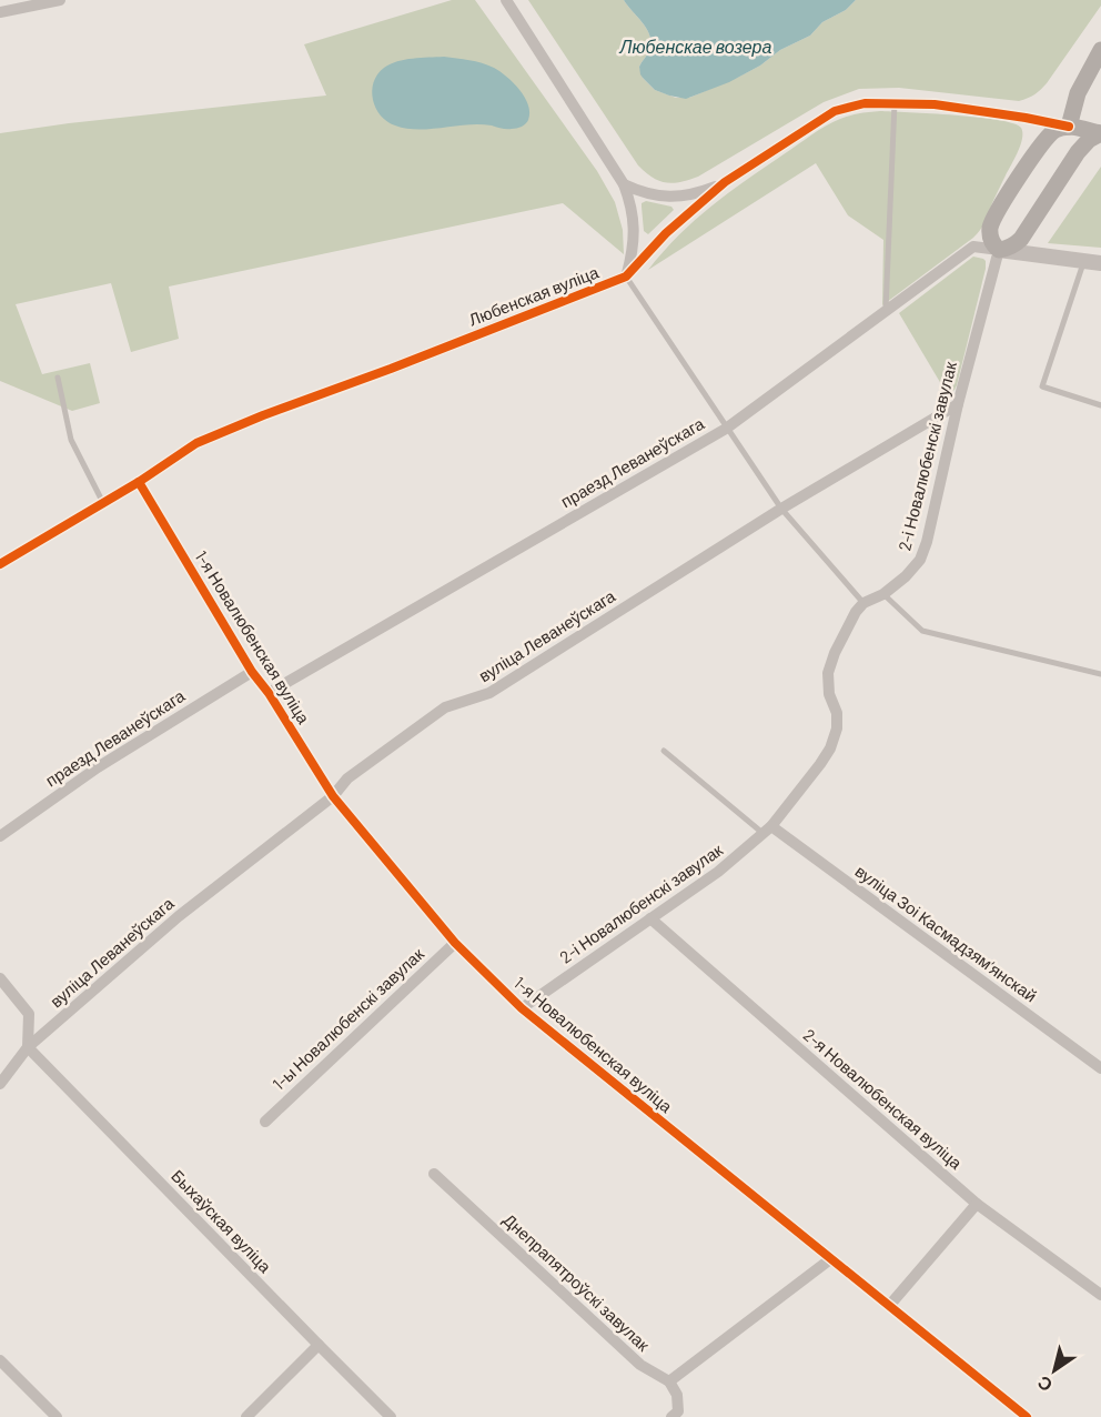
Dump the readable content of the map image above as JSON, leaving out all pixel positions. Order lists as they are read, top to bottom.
{
  "streets": {
    "street": [
      "Любенская вуліца",
      "2-і Новалюбенскі завулак",
      "праезд Леванеўскага",
      "вуліца Леванеўскага",
      "1-я Новалюбенская вуліца",
      "вуліца Зоі Касмадзямʼянскай",
      "1-ы Новалюбенскі завулак",
      "2-я Новалюбенская вуліца",
      "Быхаўская вуліца",
      "Днепрапятроўскі завулак"
    ]
  },
  "crossings": [
    ["Любенская вуліца", "1-я Новалюбенская вуліца"],
    ["2-і Новалюбенскі завулак", "праезд Леванеўскага"],
    ["2-і Новалюбенскі завулак", "вуліца Леванеўскага"],
    ["2-і Новалюбенскі завулак", "1-я Новалюбенская вуліца"],
    ["2-і Новалюбенскі завулак", "вуліца Зоі Касмадзямʼянскай"],
    ["2-і Новалюбенскі завулак", "2-я Новалюбенская вуліца"],
    ["праезд Леванеўскага", "1-я Новалюбенская вуліца"],
    ["вуліца Леванеўскага", "1-я Новалюбенская вуліца"],
    ["вуліца Леванеўскага", "Быхаўская вуліца"],
    ["1-я Новалюбенская вуліца", "1-ы Новалюбенскі завулак"]
  ],
  "water": ["Любенскае возера"],
  "north": "bottom left"
}
